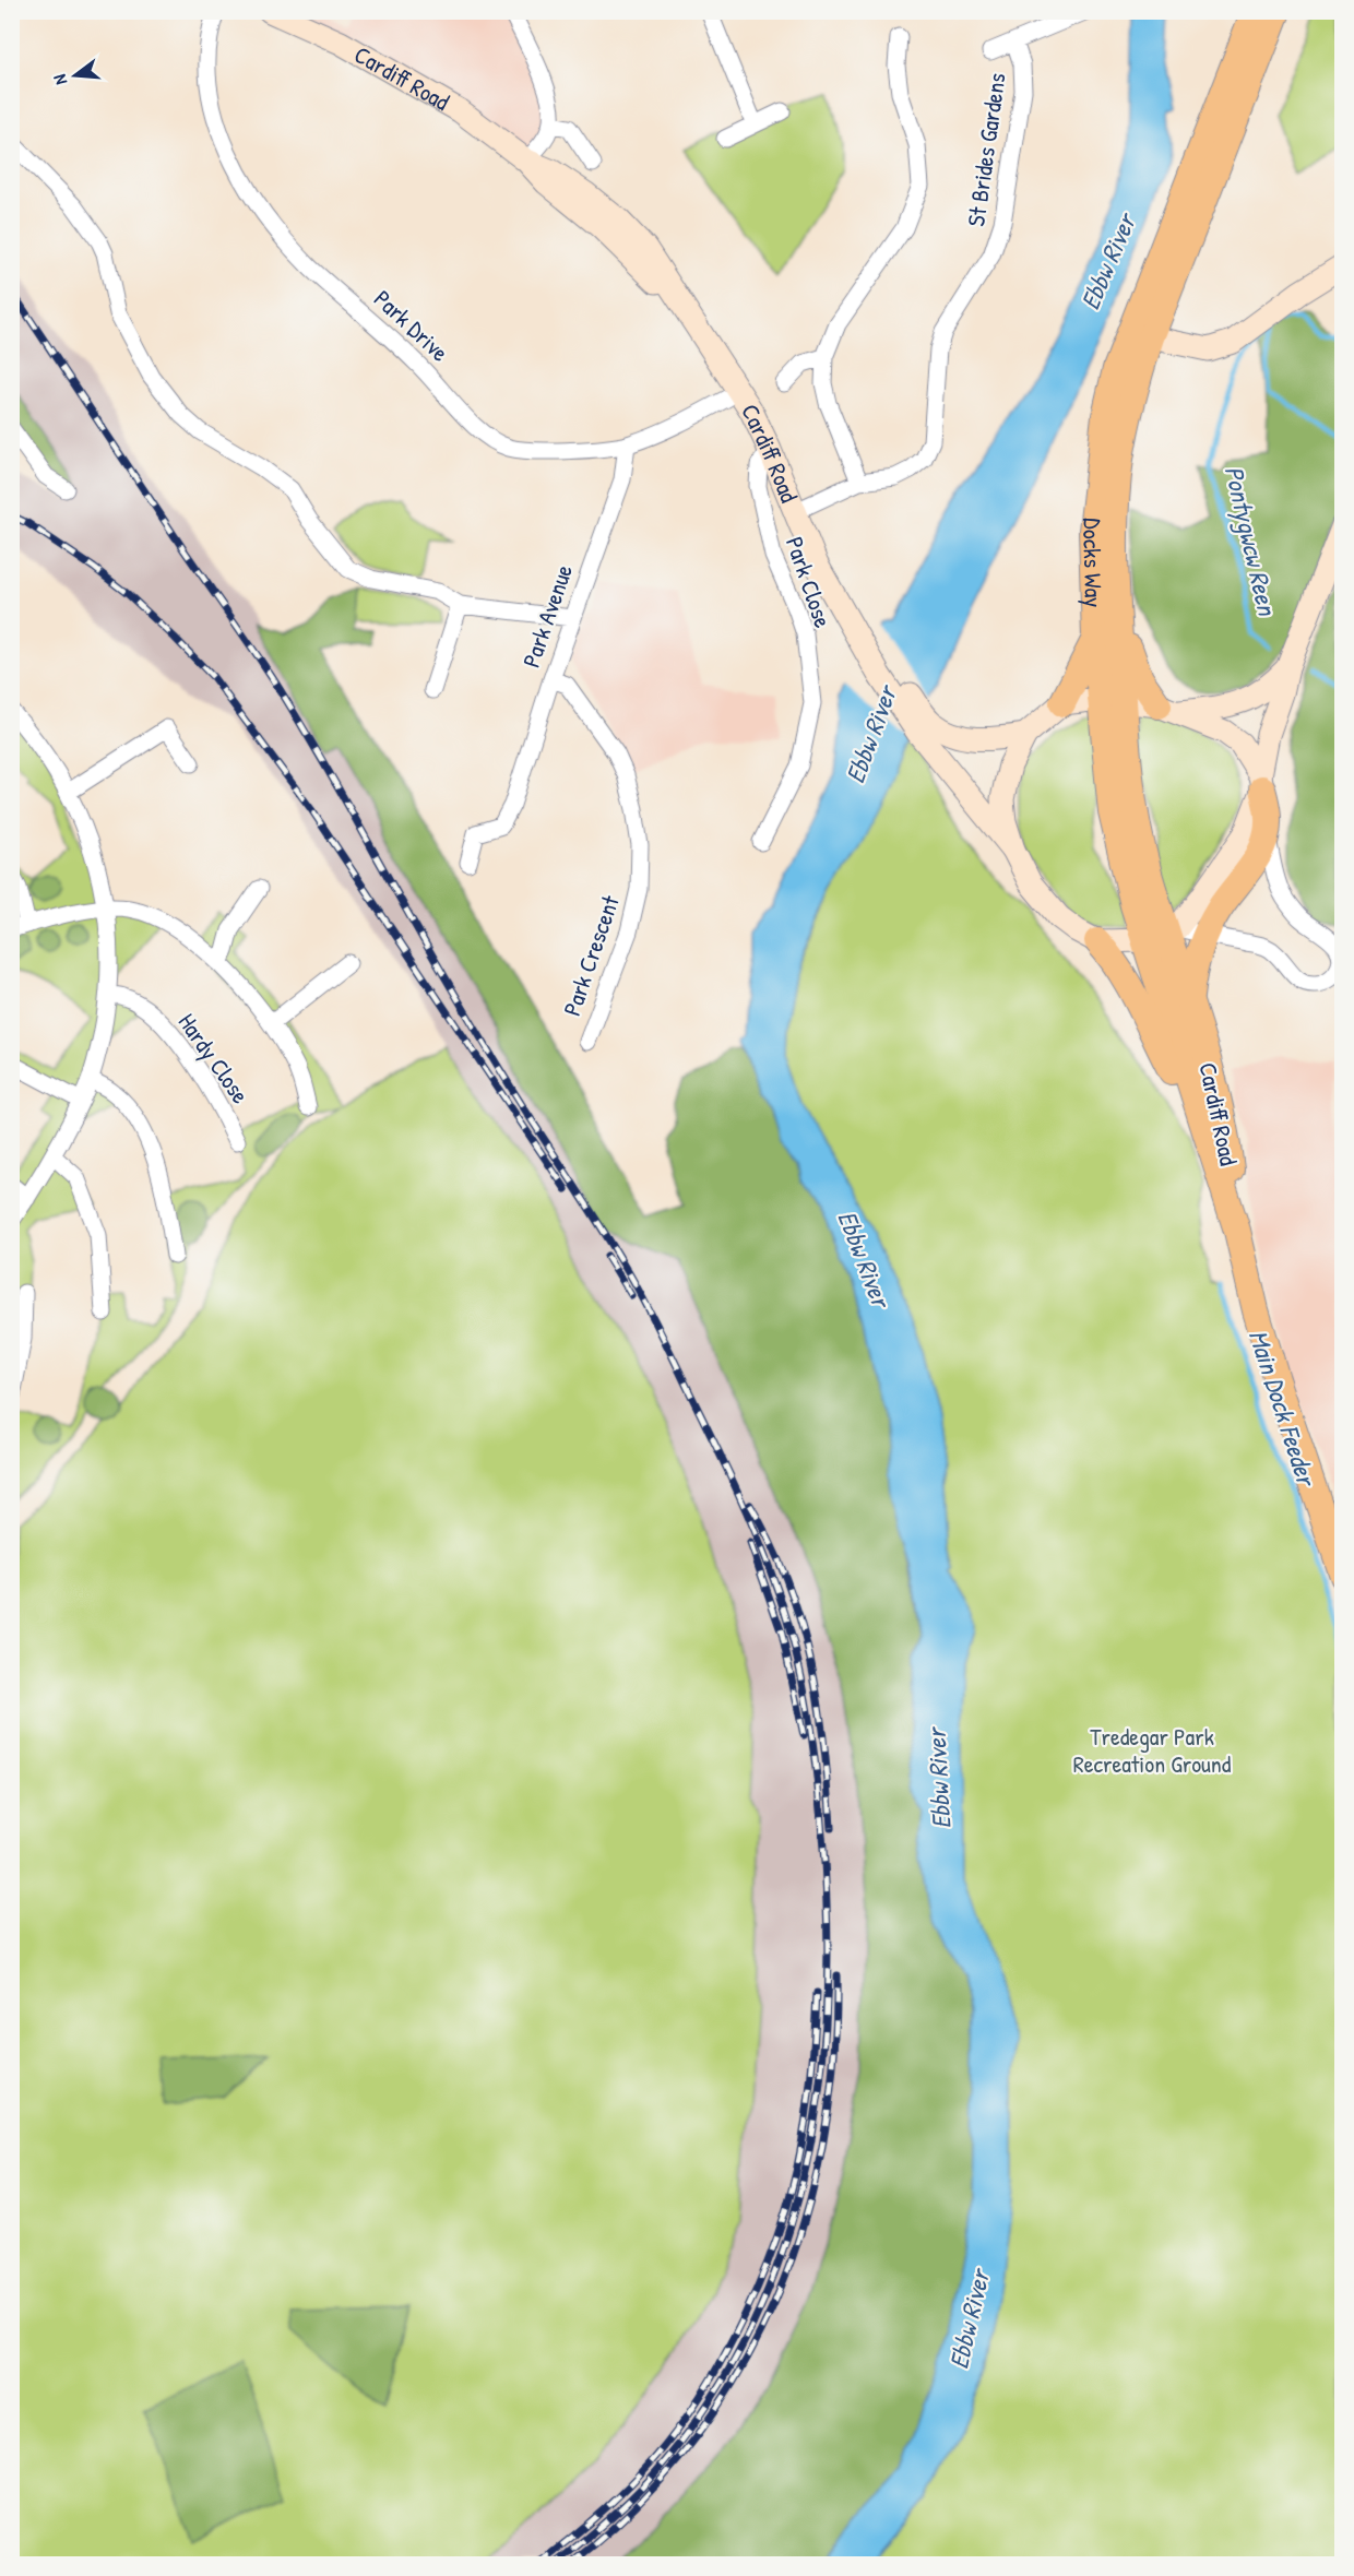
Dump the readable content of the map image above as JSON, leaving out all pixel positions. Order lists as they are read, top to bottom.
{
  "streets": {
    "main road": ["Cardiff Road", "Docks Way"],
    "street": [
      "St Brides Gardens",
      "Park Drive",
      "Park Close",
      "Park Avenue",
      "Park Crescent",
      "Hardy Close"
    ]
  },
  "crossings": [
    ["Cardiff Road", "St Brides Gardens"],
    ["Cardiff Road", "Park Drive"],
    ["Cardiff Road", "Docks Way"],
    ["Cardiff Road", "Park Close"],
    ["Park Drive", "Park Avenue"],
    ["Park Avenue", "Park Crescent"]
  ],
  "water": ["Ebbw River", "Pontygwcw Reen", "Main Dock Feeder"],
  "parks": ["Tredegar Park Recreation Ground"],
  "north": "left"
}
